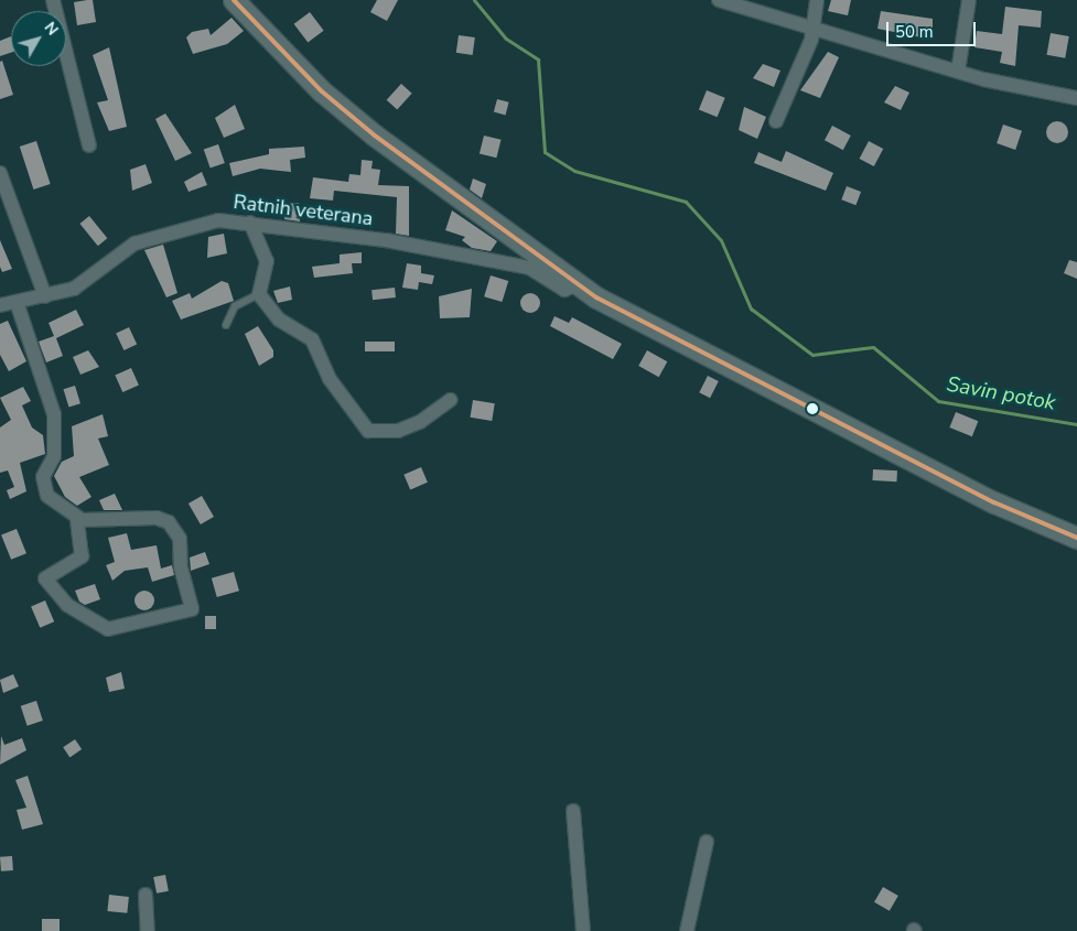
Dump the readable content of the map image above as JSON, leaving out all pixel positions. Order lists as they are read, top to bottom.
{
  "streets": {
    "street": ["Ratnih veterana"]
  },
  "water": ["Savin potok"],
  "scale_bar": "50 m",
  "north": "top right"
}
